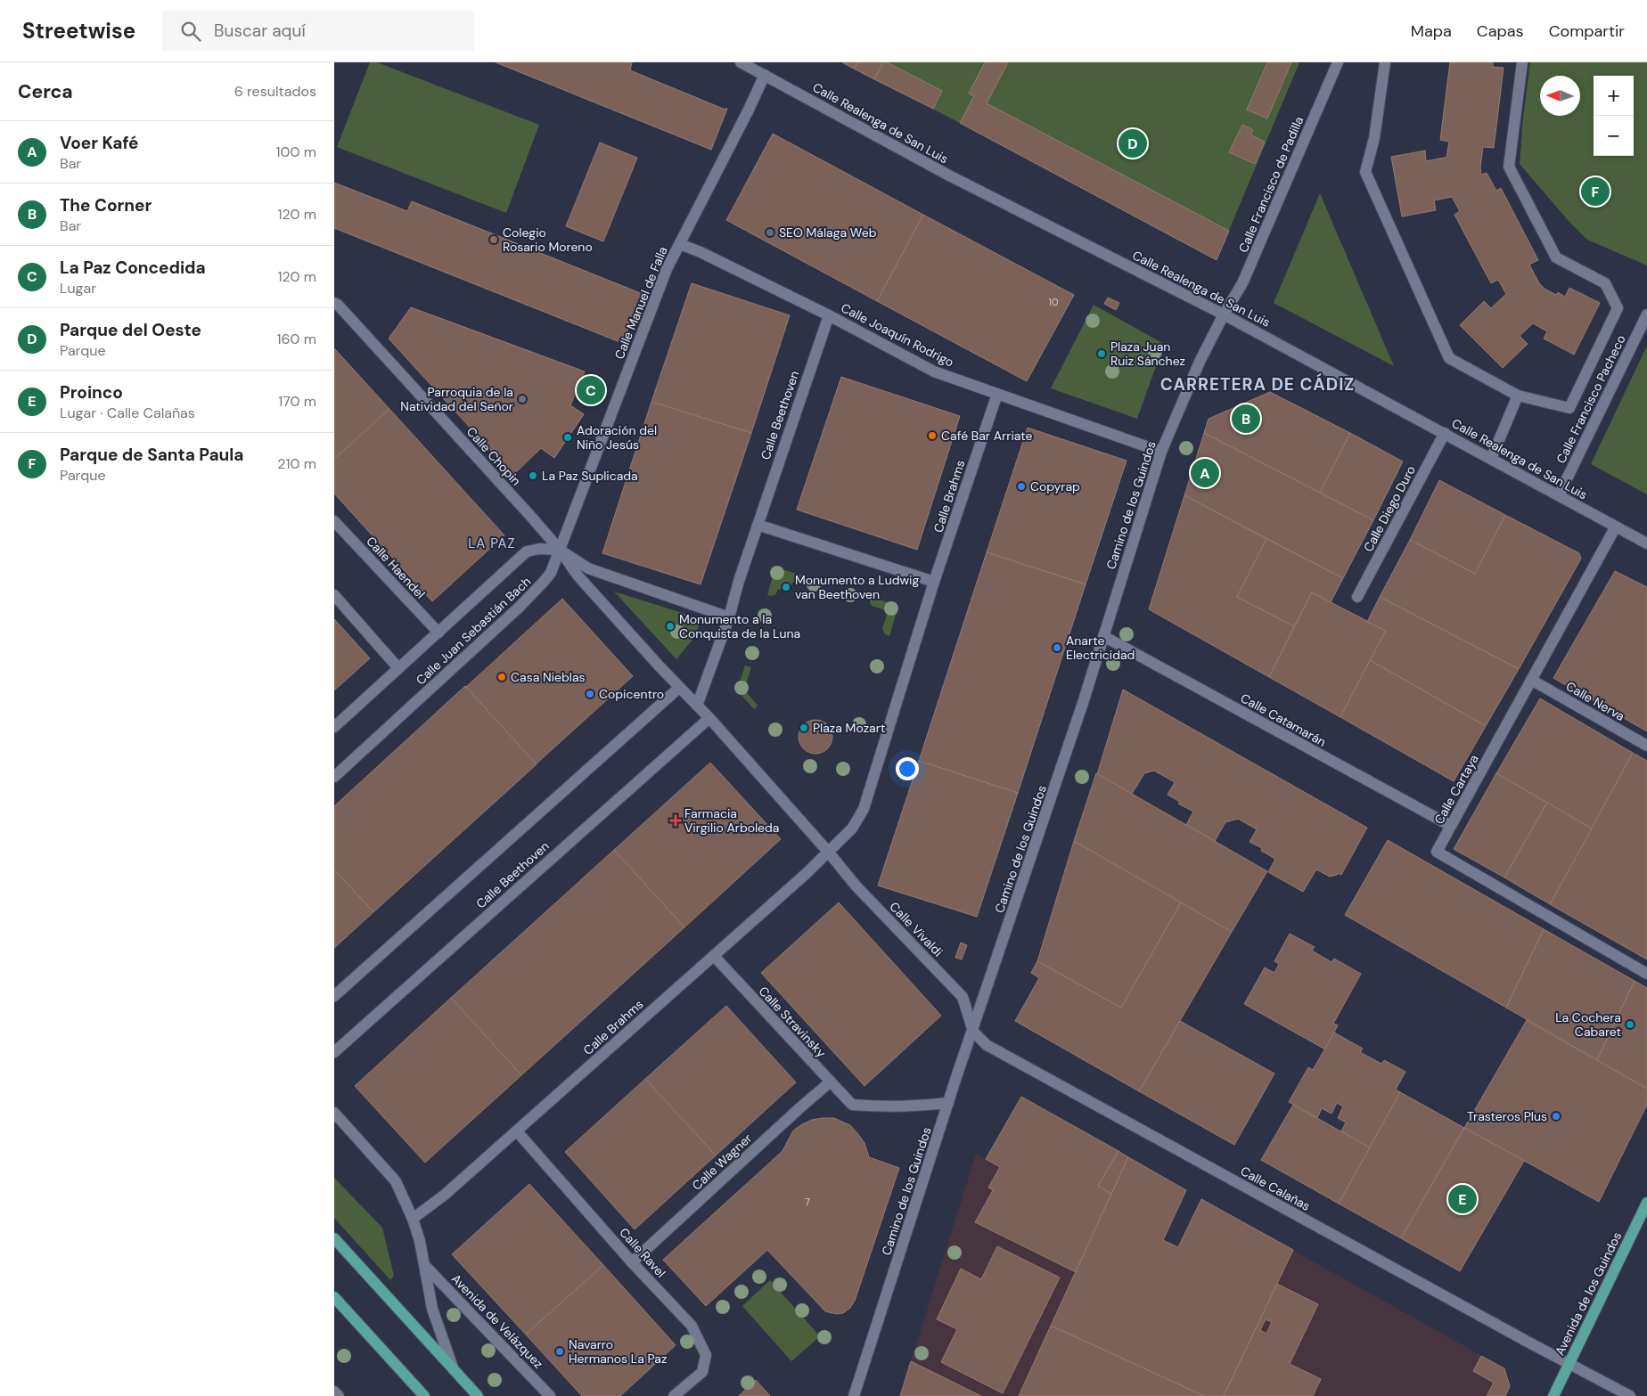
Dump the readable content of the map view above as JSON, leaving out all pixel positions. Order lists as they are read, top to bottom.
{
  "streets": {
    "main road": ["Avenida de los Guindos", "Avenida de Velázquez"],
    "street": [
      "Calle Realenga de San Luis",
      "Calle Francisco de Padilla",
      "Calle Manuel de Falla",
      "Calle Joaquín Rodrigo",
      "Calle Francisco Pacheco",
      "Calle Beethoven",
      "Calle Chopin",
      "Calle Brahms",
      "Camino de los Guindos",
      "Calle Diego Duro",
      "Calle Haendel",
      "Calle Juan Sebastián Bach",
      "Calle Nerva",
      "Calle Catamarán",
      "Calle Cartaya",
      "Calle Vivaldi",
      "Calle Stravinsky",
      "Calle Wagner",
      "Calle Calañas",
      "Calle Ravel"
    ]
  },
  "crossings": [
    ["Calle Realenga de San Luis", "Calle Francisco de Padilla"],
    ["Calle Realenga de San Luis", "Calle Manuel de Falla"],
    ["Calle Realenga de San Luis", "Calle Francisco Pacheco"],
    ["Calle Realenga de San Luis", "Camino de los Guindos"],
    ["Calle Realenga de San Luis", "Calle Diego Duro"],
    ["Calle Realenga de San Luis", "Calle Cartaya"],
    ["Calle Francisco de Padilla", "Camino de los Guindos"],
    ["Calle Manuel de Falla", "Calle Joaquín Rodrigo"],
    ["Calle Manuel de Falla", "Calle Chopin"],
    ["Calle Manuel de Falla", "Calle Juan Sebastián Bach"],
    ["Calle Joaquín Rodrigo", "Calle Beethoven"],
    ["Calle Joaquín Rodrigo", "Calle Brahms"],
    ["Calle Joaquín Rodrigo", "Camino de los Guindos"],
    ["Calle Chopin", "Calle Juan Sebastián Bach"],
    ["Calle Brahms", "Calle Vivaldi"],
    ["Calle Brahms", "Calle Stravinsky"],
    ["Calle Brahms", "Calle Ravel"],
    ["Calle Brahms", "Avenida de Velázquez"],
    ["Camino de los Guindos", "Calle Catamarán"],
    ["Camino de los Guindos", "Calle Vivaldi"],
    ["Camino de los Guindos", "Calle Stravinsky"],
    ["Camino de los Guindos", "Calle Calañas"],
    ["Calle Haendel", "Calle Juan Sebastián Bach"],
    ["Calle Nerva", "Calle Cartaya"],
    ["Calle Catamarán", "Calle Cartaya"],
    ["Calle Vivaldi", "Calle Calañas"],
    ["Calle Stravinsky", "Calle Wagner"],
    ["Calle Wagner", "Calle Ravel"],
    ["Calle Calañas", "Avenida de los Guindos"]
  ],
  "districts": ["CARRETERA DE CÁDIZ", "LA PAZ"],
  "places": {
    "other": [
      "SEO Málaga Web",
      "Colegio Rosario Moreno",
      "Plaza Juan Ruiz Sánchez",
      "Parroquia de la Natividad del Señor",
      "Café Bar Arriate",
      "Adoración del Niño Jesús",
      "La Paz Suplicada",
      "Copyrap",
      "Monumento a Ludwig van Beethoven",
      "Monumento a la Conquista de la Luna",
      "Anarte Electricidad",
      "Casa Nieblas",
      "Copicentro",
      "Plaza Mozart",
      "La Cochera Cabaret",
      "Trasteros Plus",
      "Navarro Hermanos La Paz"
    ],
    "health": ["Farmacia Virgilio Arboleda"]
  },
  "house_numbers": ["10", "7"],
  "north": "left",
  "page": {
    "header": "Streetwise",
    "search": "Buscar aquí",
    "nav": ["Mapa", "Capas", "Compartir"],
    "heading": ["Cerca", "6 resultados"],
    "map_buttons": ["+", "−"],
    "list": [
      {
        "mark": "A",
        "name": "Voer Kafé",
        "note": "Bar",
        "value": "100 m"
      },
      {
        "mark": "B",
        "name": "The Corner",
        "note": "Bar",
        "value": "120 m"
      },
      {
        "mark": "C",
        "name": "La Paz Concedida",
        "note": "Lugar",
        "value": "120 m"
      },
      {
        "mark": "D",
        "name": "Parque del Oeste",
        "note": "Parque",
        "value": "160 m"
      },
      {
        "mark": "E",
        "name": "Proinco",
        "note": "Lugar · Calle Calañas",
        "value": "170 m"
      },
      {
        "mark": "F",
        "name": "Parque de Santa Paula",
        "note": "Parque",
        "value": "210 m"
      }
    ],
    "pins": [
      "D",
      "F",
      "C",
      "B",
      "A",
      "E"
    ]
  }
}
